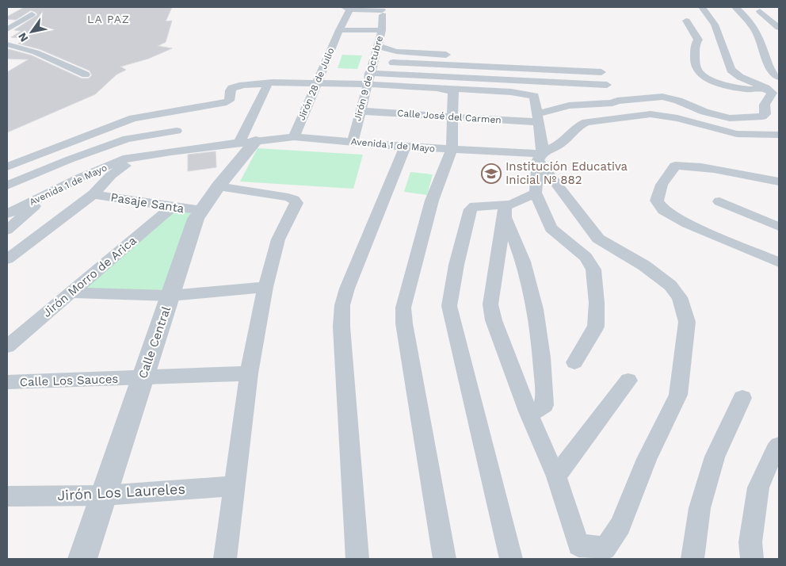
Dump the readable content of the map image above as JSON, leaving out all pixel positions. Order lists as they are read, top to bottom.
{
  "streets": {
    "street": [
      "Jirón 9 de Octubre",
      "Jirón 28 de Julio",
      "Calle José del Carmen",
      "Avenida 1 de Mayo",
      "Pasaje Santa",
      "Jirón Morro de Arica",
      "Calle Central",
      "Calle Los Sauces",
      "Jirón Los Laureles"
    ]
  },
  "crossings": [
    ["Jirón 9 de Octubre", "Jirón 28 de Julio"],
    ["Jirón 9 de Octubre", "Calle José del Carmen"],
    ["Jirón 9 de Octubre", "Avenida 1 de Mayo"],
    ["Jirón 28 de Julio", "Avenida 1 de Mayo"],
    ["Avenida 1 de Mayo", "Calle Central"],
    ["Pasaje Santa", "Jirón Morro de Arica"],
    ["Pasaje Santa", "Calle Central"],
    ["Calle Central", "Calle Los Sauces"],
    ["Calle Central", "Jirón Los Laureles"]
  ],
  "districts": ["LA PAZ"],
  "places": {
    "school or university": ["Institución Educativa Inicial Nº 882"]
  },
  "north": "bottom left"
}
